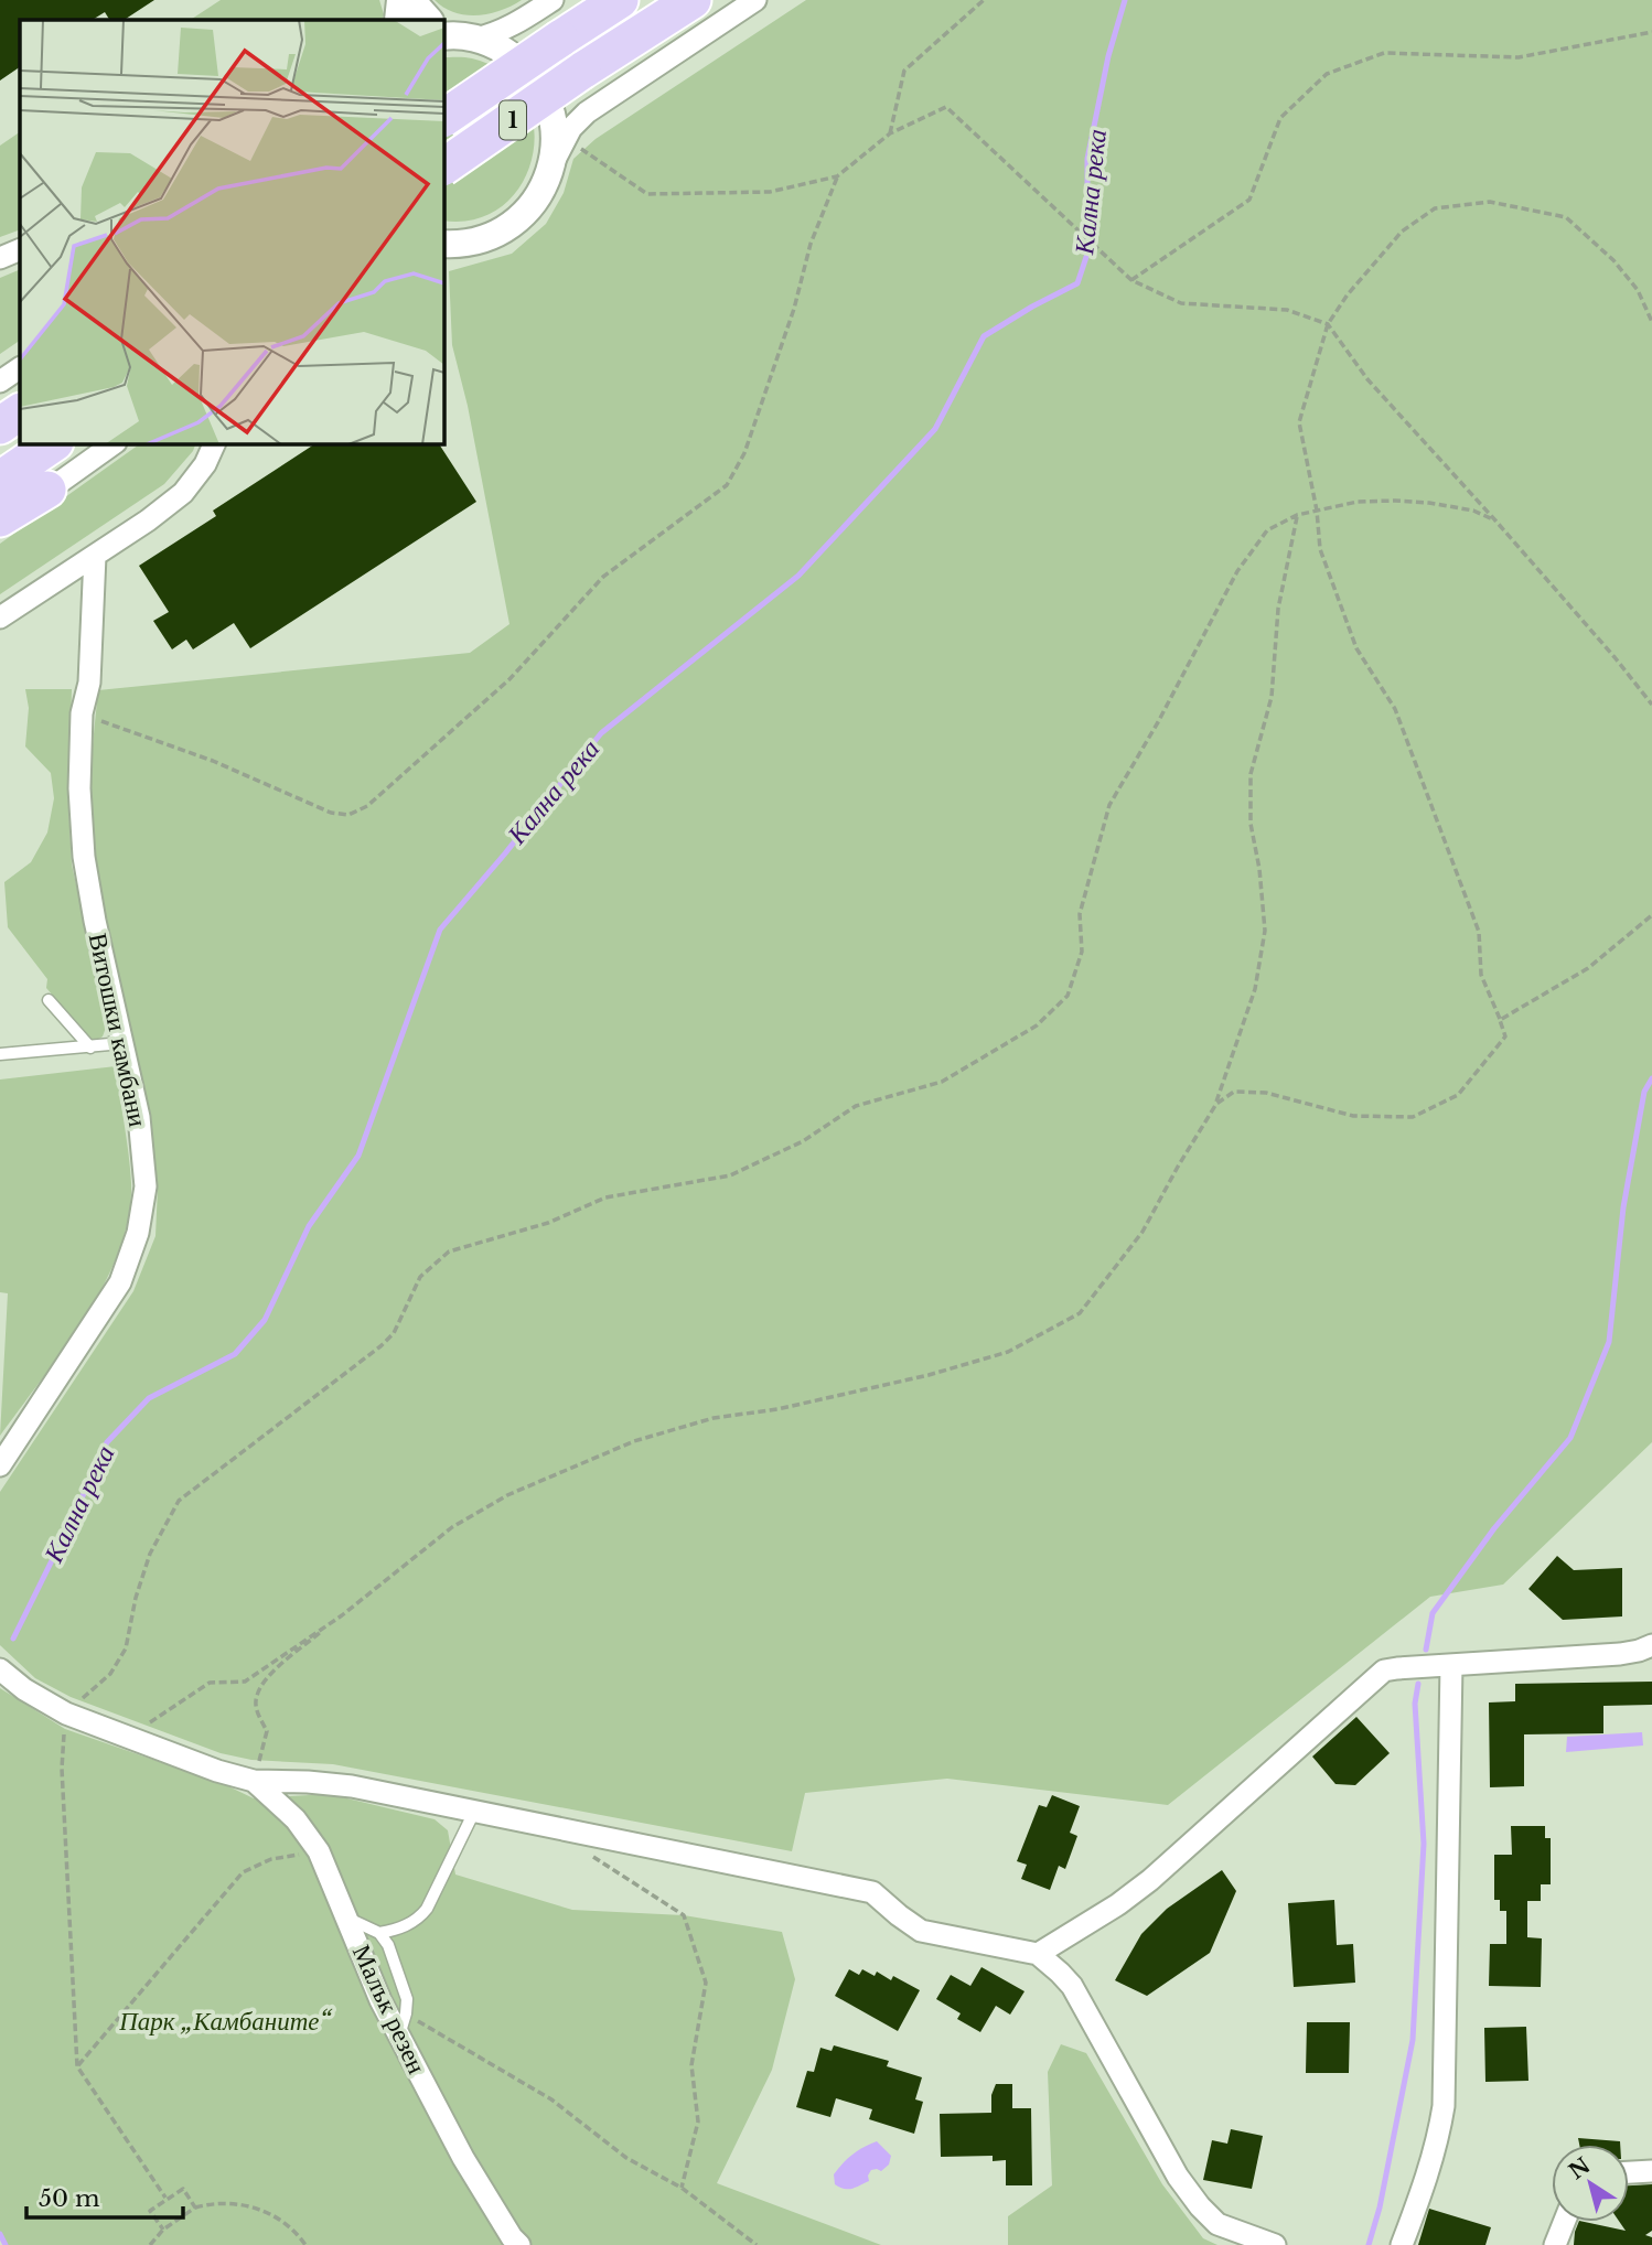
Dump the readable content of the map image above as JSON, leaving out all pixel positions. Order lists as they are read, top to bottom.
{
  "streets": {
    "highway": ["1"],
    "street": ["Витошки камбани", "Малък резен"]
  },
  "water": ["Кална река"],
  "parks": ["Парк „Камбаните“"],
  "scale_bar": "50 m",
  "north": "top left"
}
